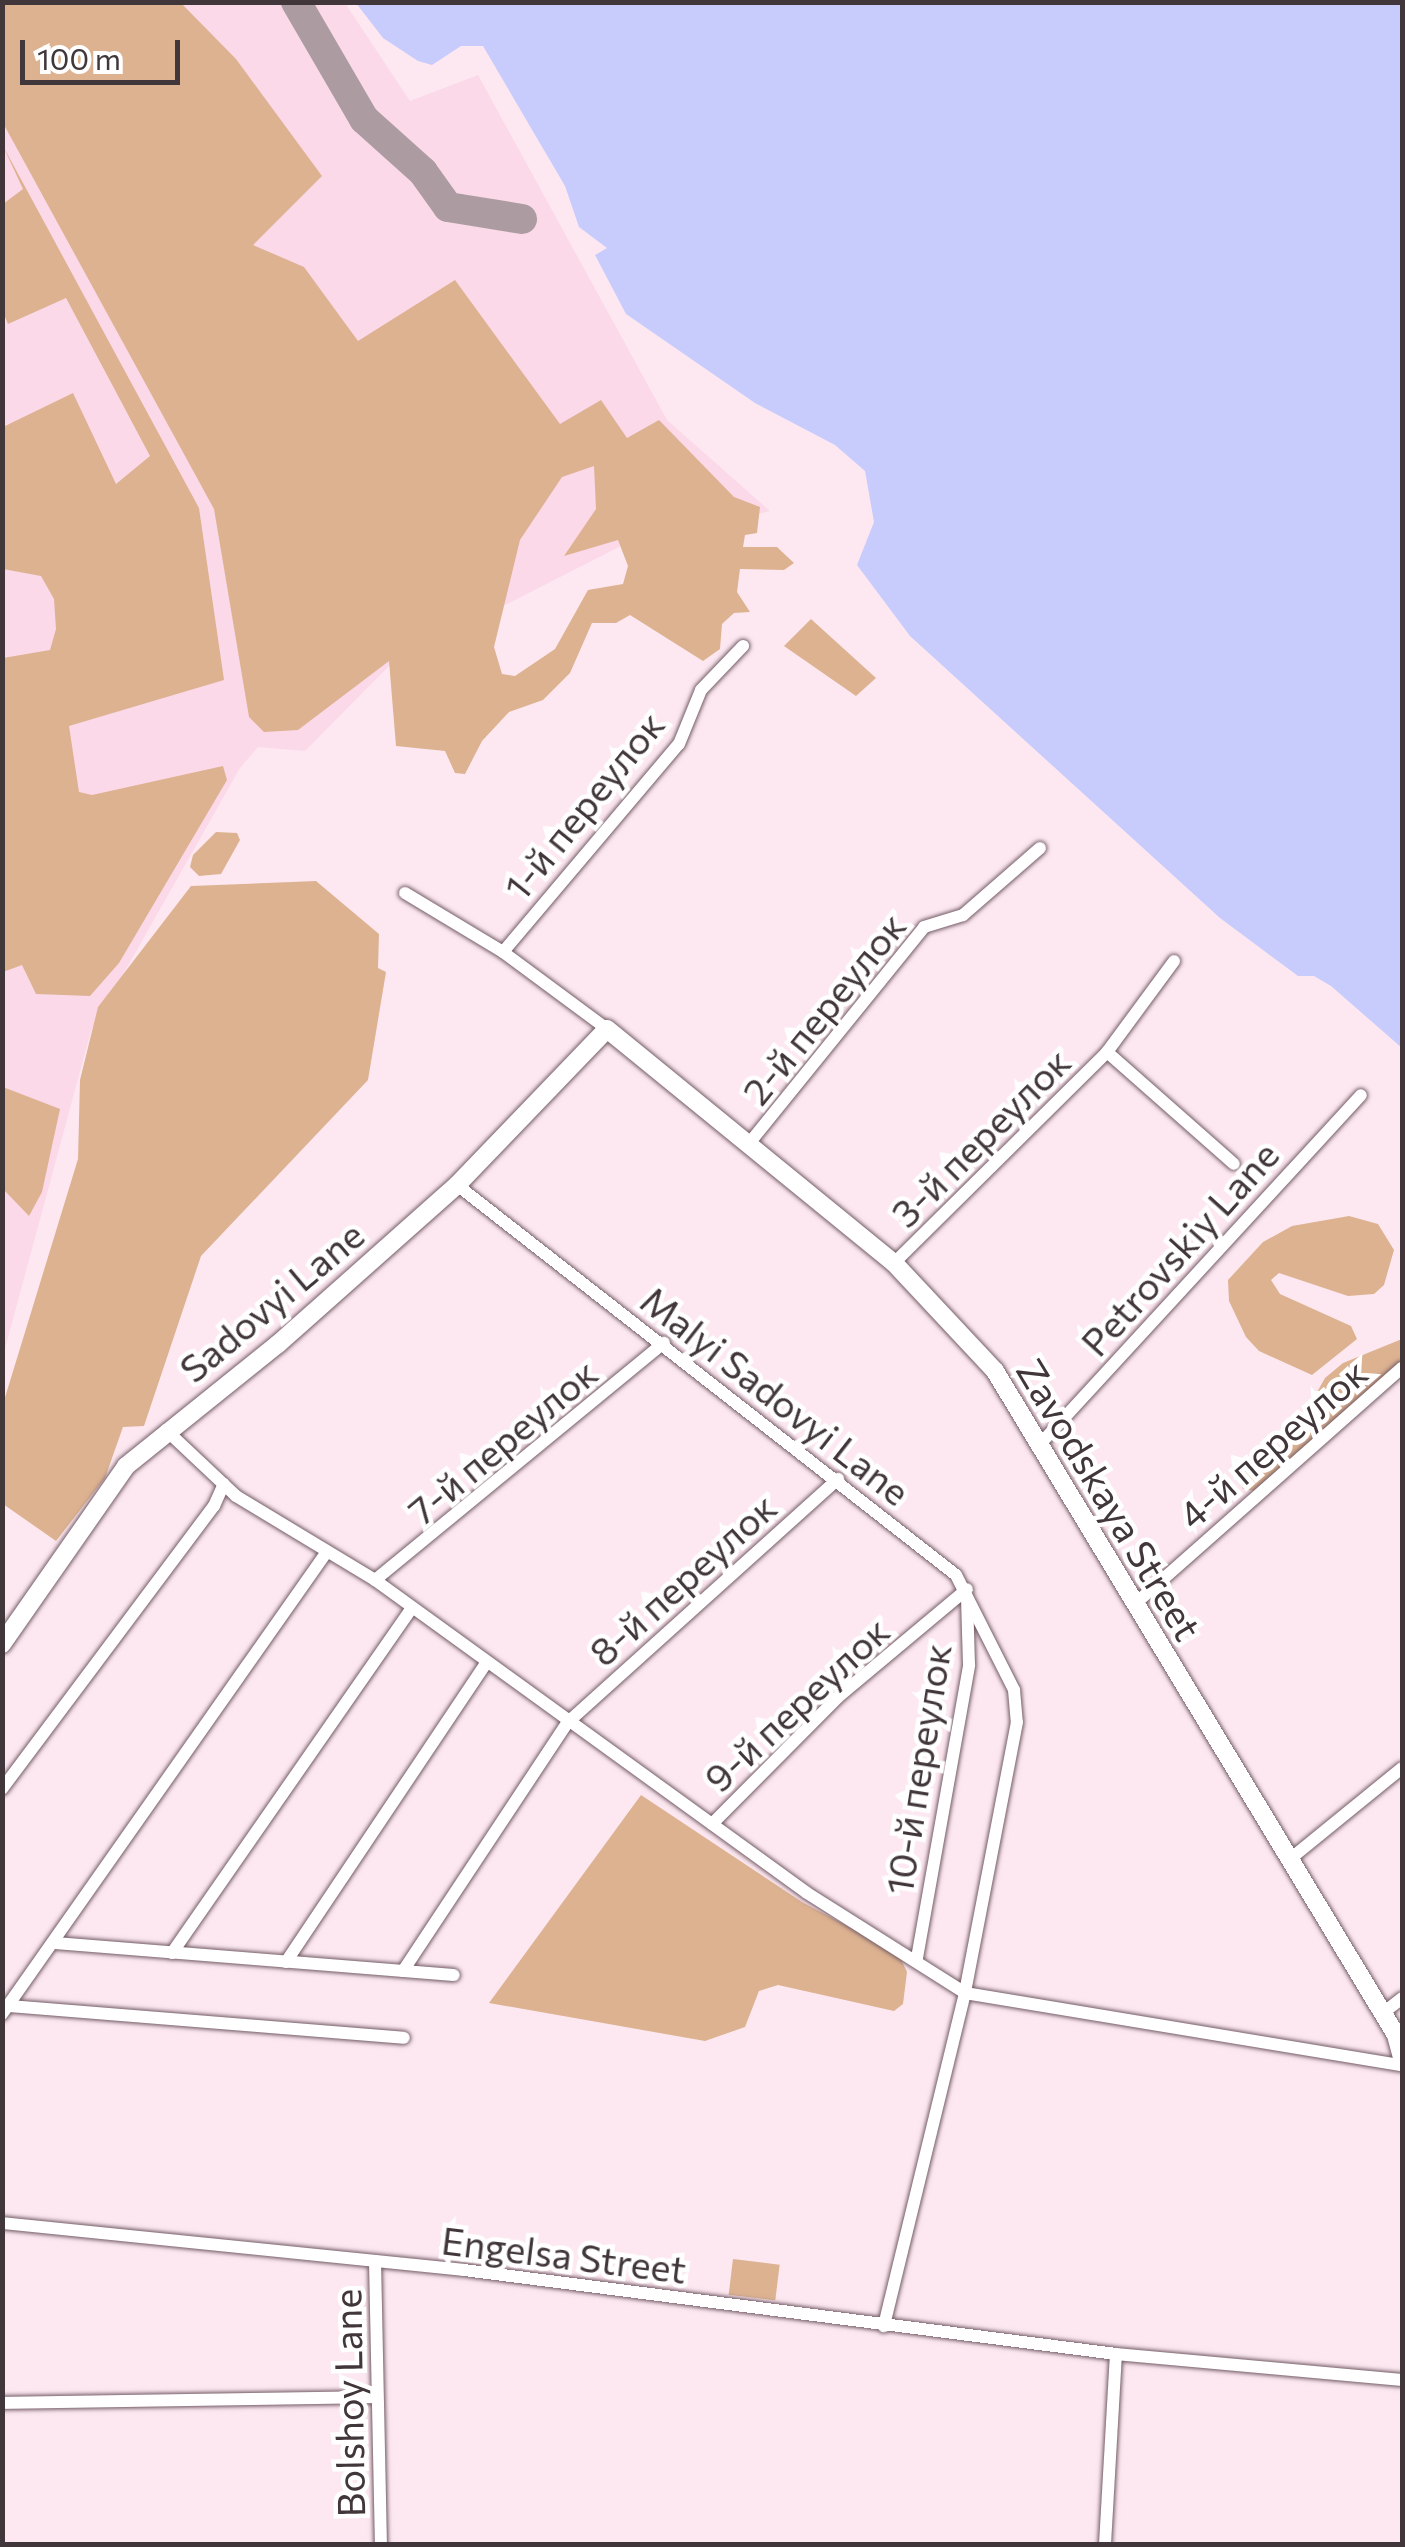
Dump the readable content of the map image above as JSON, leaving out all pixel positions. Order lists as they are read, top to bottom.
{
  "streets": {
    "street": [
      "1-й переулок",
      "2-й переулок",
      "3-й переулок",
      "Petrovskiy Lane",
      "Sadovyi Lane",
      "Malyi Sadovyi Lane",
      "7-й переулок",
      "4-й переулок",
      "Zavodskaya Street",
      "8-й переулок",
      "9-й переулок",
      "10-й переулок",
      "Engelsa Street",
      "Bolshoy Lane"
    ]
  },
  "crossings": [
    ["1-й переулок", "Zavodskaya Street"],
    ["2-й переулок", "Zavodskaya Street"],
    ["3-й переулок", "Zavodskaya Street"],
    ["Petrovskiy Lane", "Zavodskaya Street"],
    ["Sadovyi Lane", "Malyi Sadovyi Lane"],
    ["Sadovyi Lane", "Zavodskaya Street"],
    ["Malyi Sadovyi Lane", "7-й переулок"],
    ["Malyi Sadovyi Lane", "8-й переулок"],
    ["Malyi Sadovyi Lane", "9-й переулок"],
    ["Malyi Sadovyi Lane", "10-й переулок"],
    ["4-й переулок", "Zavodskaya Street"],
    ["9-й переулок", "10-й переулок"],
    ["Engelsa Street", "Bolshoy Lane"]
  ],
  "scale_bar": "100 m"
}
